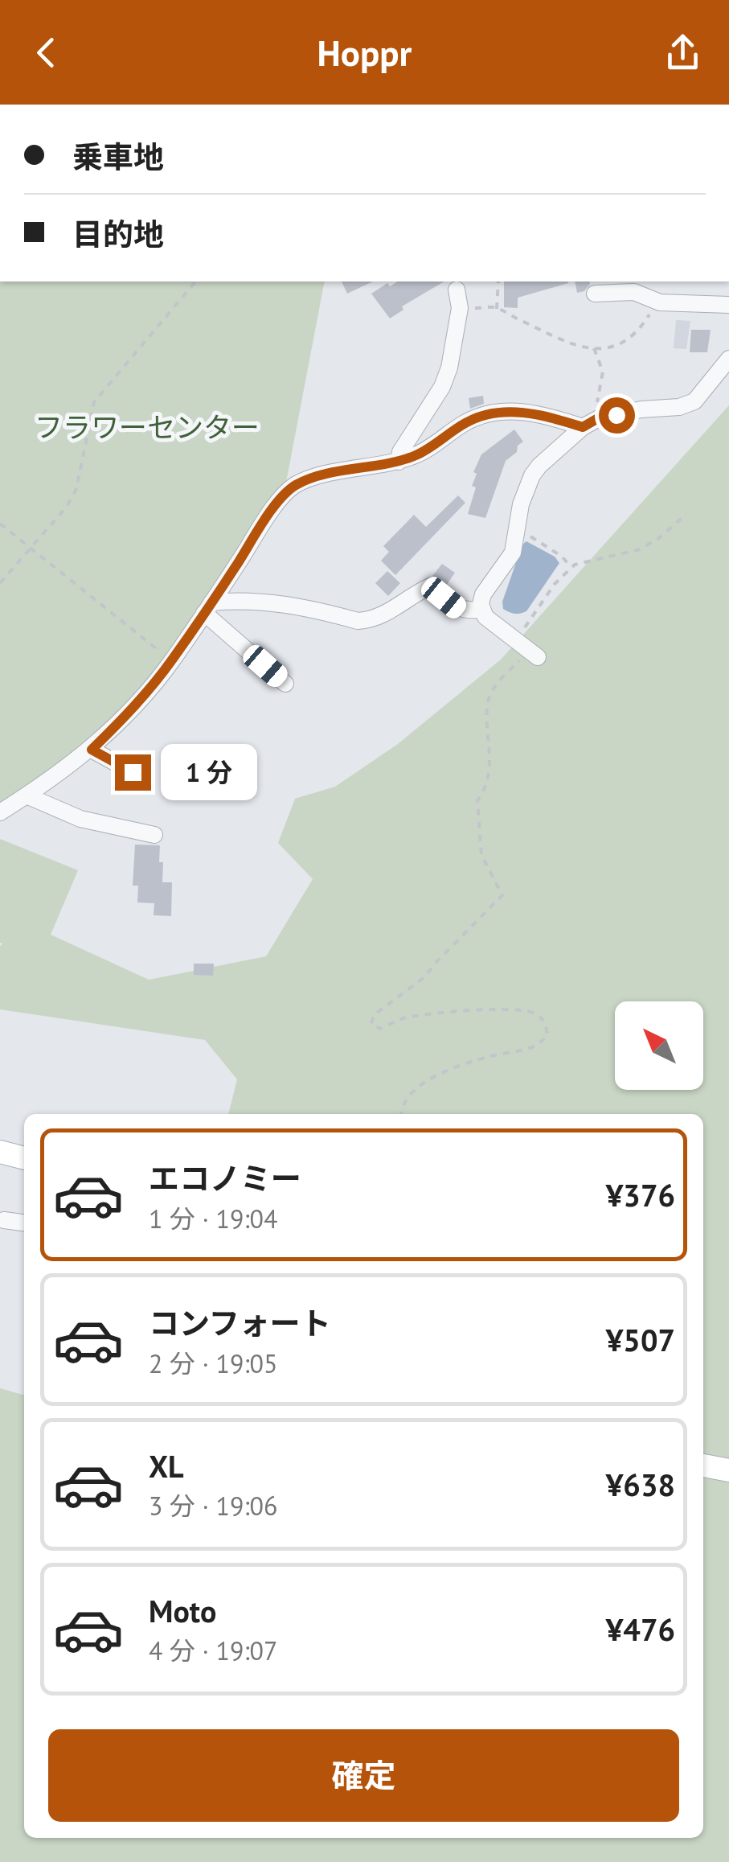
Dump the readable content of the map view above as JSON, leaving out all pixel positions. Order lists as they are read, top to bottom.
{
  "parks": ["フラワーセンター"],
  "north": "top left",
  "page": {
    "header": "Hoppr",
    "banner": ["乗車地", "目的地"],
    "bubble": "1 分",
    "list": [
      {
        "name": "エコノミー",
        "note": "1 分 · 19:04",
        "value": "¥376"
      },
      {
        "name": "コンフォート",
        "note": "2 分 · 19:05",
        "value": "¥507"
      },
      {
        "name": "XL",
        "note": "3 分 · 19:06",
        "value": "¥638"
      },
      {
        "name": "Moto",
        "note": "4 分 · 19:07",
        "value": "¥476"
      }
    ],
    "buttons": "確定"
  }
}
